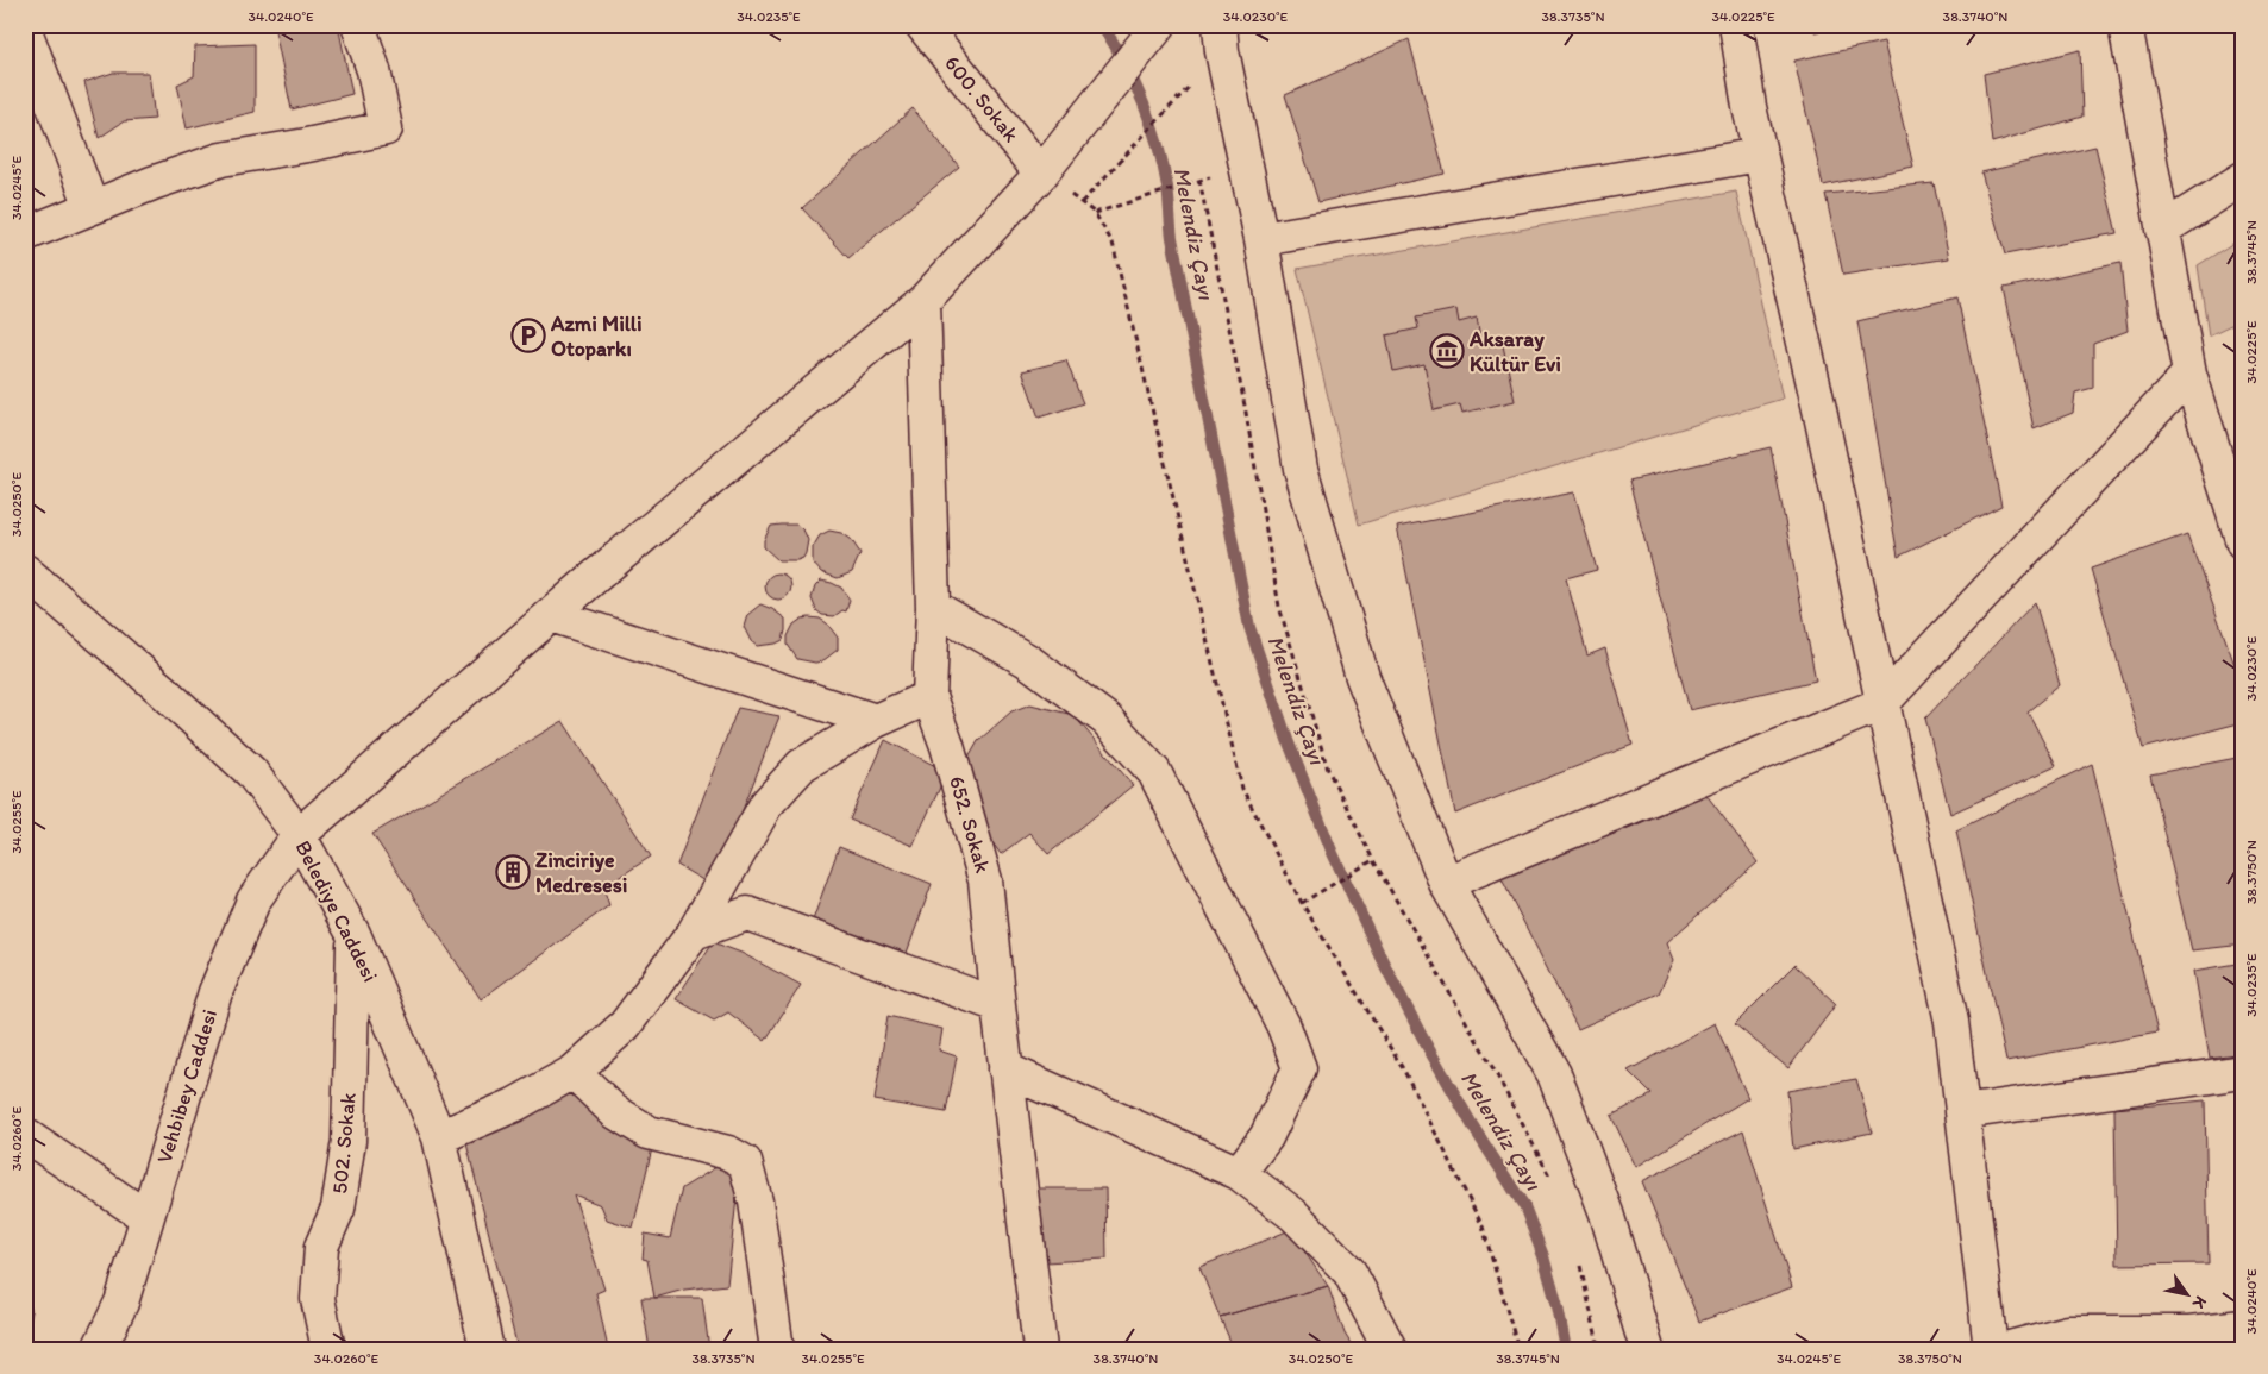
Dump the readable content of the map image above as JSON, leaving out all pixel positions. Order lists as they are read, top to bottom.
{
  "streets": {
    "street": [
      "600. Sokak",
      "652. Sokak",
      "Belediye Caddesi",
      "Vehbibey Caddesi",
      "502. Sokak"
    ]
  },
  "crossings": [
    ["600. Sokak", "Vehbibey Caddesi"],
    ["652. Sokak", "Vehbibey Caddesi"],
    ["Belediye Caddesi", "Vehbibey Caddesi"],
    ["Belediye Caddesi", "502. Sokak"]
  ],
  "water": ["Melendiz Çayı"],
  "places": {
    "parking": ["Azmi Milli Otoparkı"],
    "museum": ["Aksaray Kültür Evi"],
    "building": ["Zinciriye Medresesi"]
  },
  "north": "bottom right",
  "coordinates": [
    "34.0240°E",
    "34.0235°E",
    "34.0230°E",
    "38.3735°N",
    "34.0225°E",
    "38.3740°N",
    "34.0245°E",
    "38.3745°N",
    "34.0250°E",
    "34.0255°E",
    "38.3750°N",
    "34.0260°E"
  ]
}
